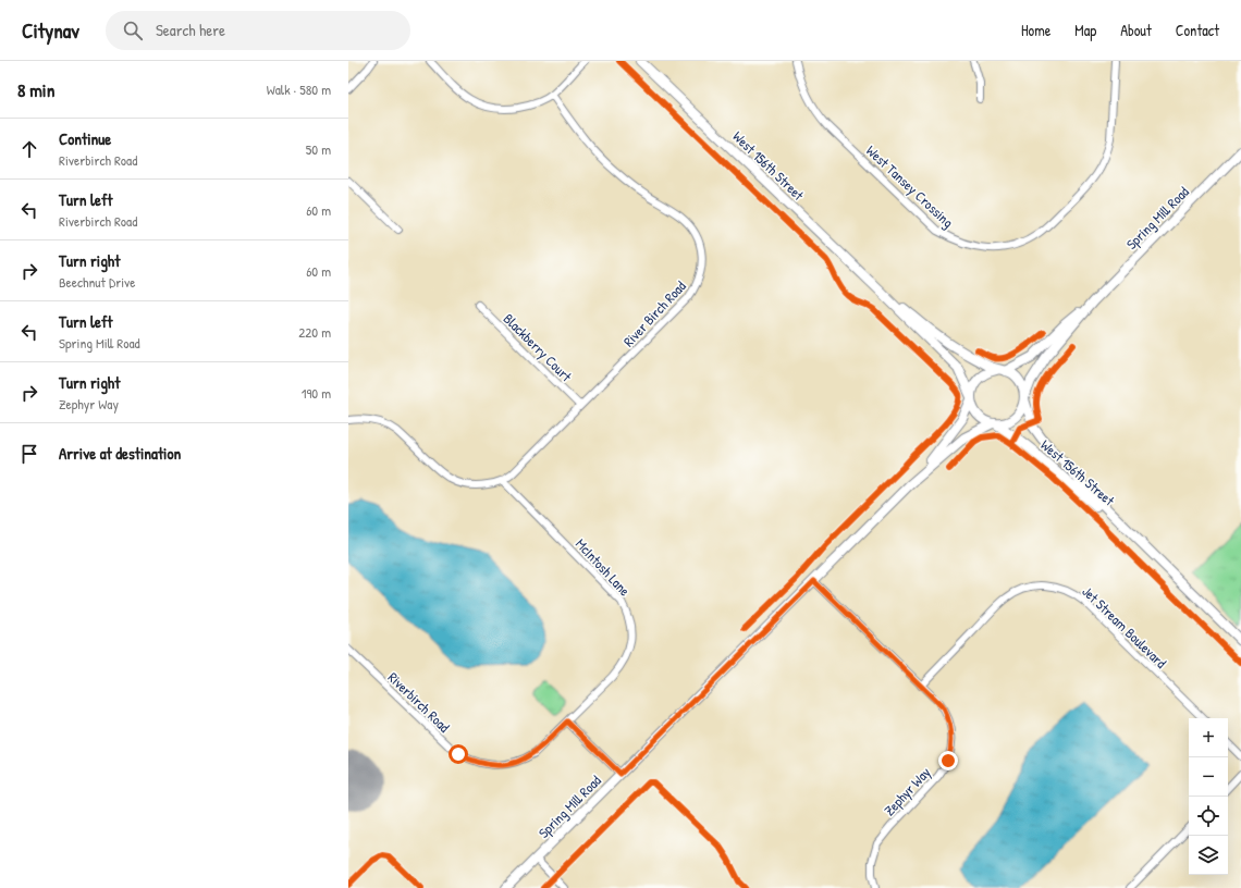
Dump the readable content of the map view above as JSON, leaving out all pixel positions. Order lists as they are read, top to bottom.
{
  "streets": {
    "street": [
      "West 156th Street",
      "West Tansey Crossing",
      "Spring Mill Road",
      "River Birch Road",
      "Blackberry Court",
      "McIntosh Lane",
      "Jet Stream Boulevard",
      "Riverbirch Road",
      "Zephyr Way"
    ]
  },
  "crossings": [
    ["West 156th Street", "Spring Mill Road"],
    ["Spring Mill Road", "Zephyr Way"],
    ["River Birch Road", "Blackberry Court"],
    ["River Birch Road", "McIntosh Lane"],
    ["McIntosh Lane", "Riverbirch Road"],
    ["Jet Stream Boulevard", "Zephyr Way"]
  ],
  "page": {
    "header": "Citynav",
    "search": "Search here",
    "nav": [
      "Home",
      "Map",
      "About",
      "Contact"
    ],
    "heading": ["8 min", "Walk · 580 m"],
    "list": [
      ["Continue", "Riverbirch Road", "50 m"],
      ["Turn left", "Riverbirch Road", "60 m"],
      ["Turn right", "Beechnut Drive", "60 m"],
      ["Turn left", "Spring Mill Road", "220 m"],
      ["Turn right", "Zephyr Way", "190 m"],
      "Arrive at destination"
    ],
    "map_buttons": ["+", "−"]
  }
}
